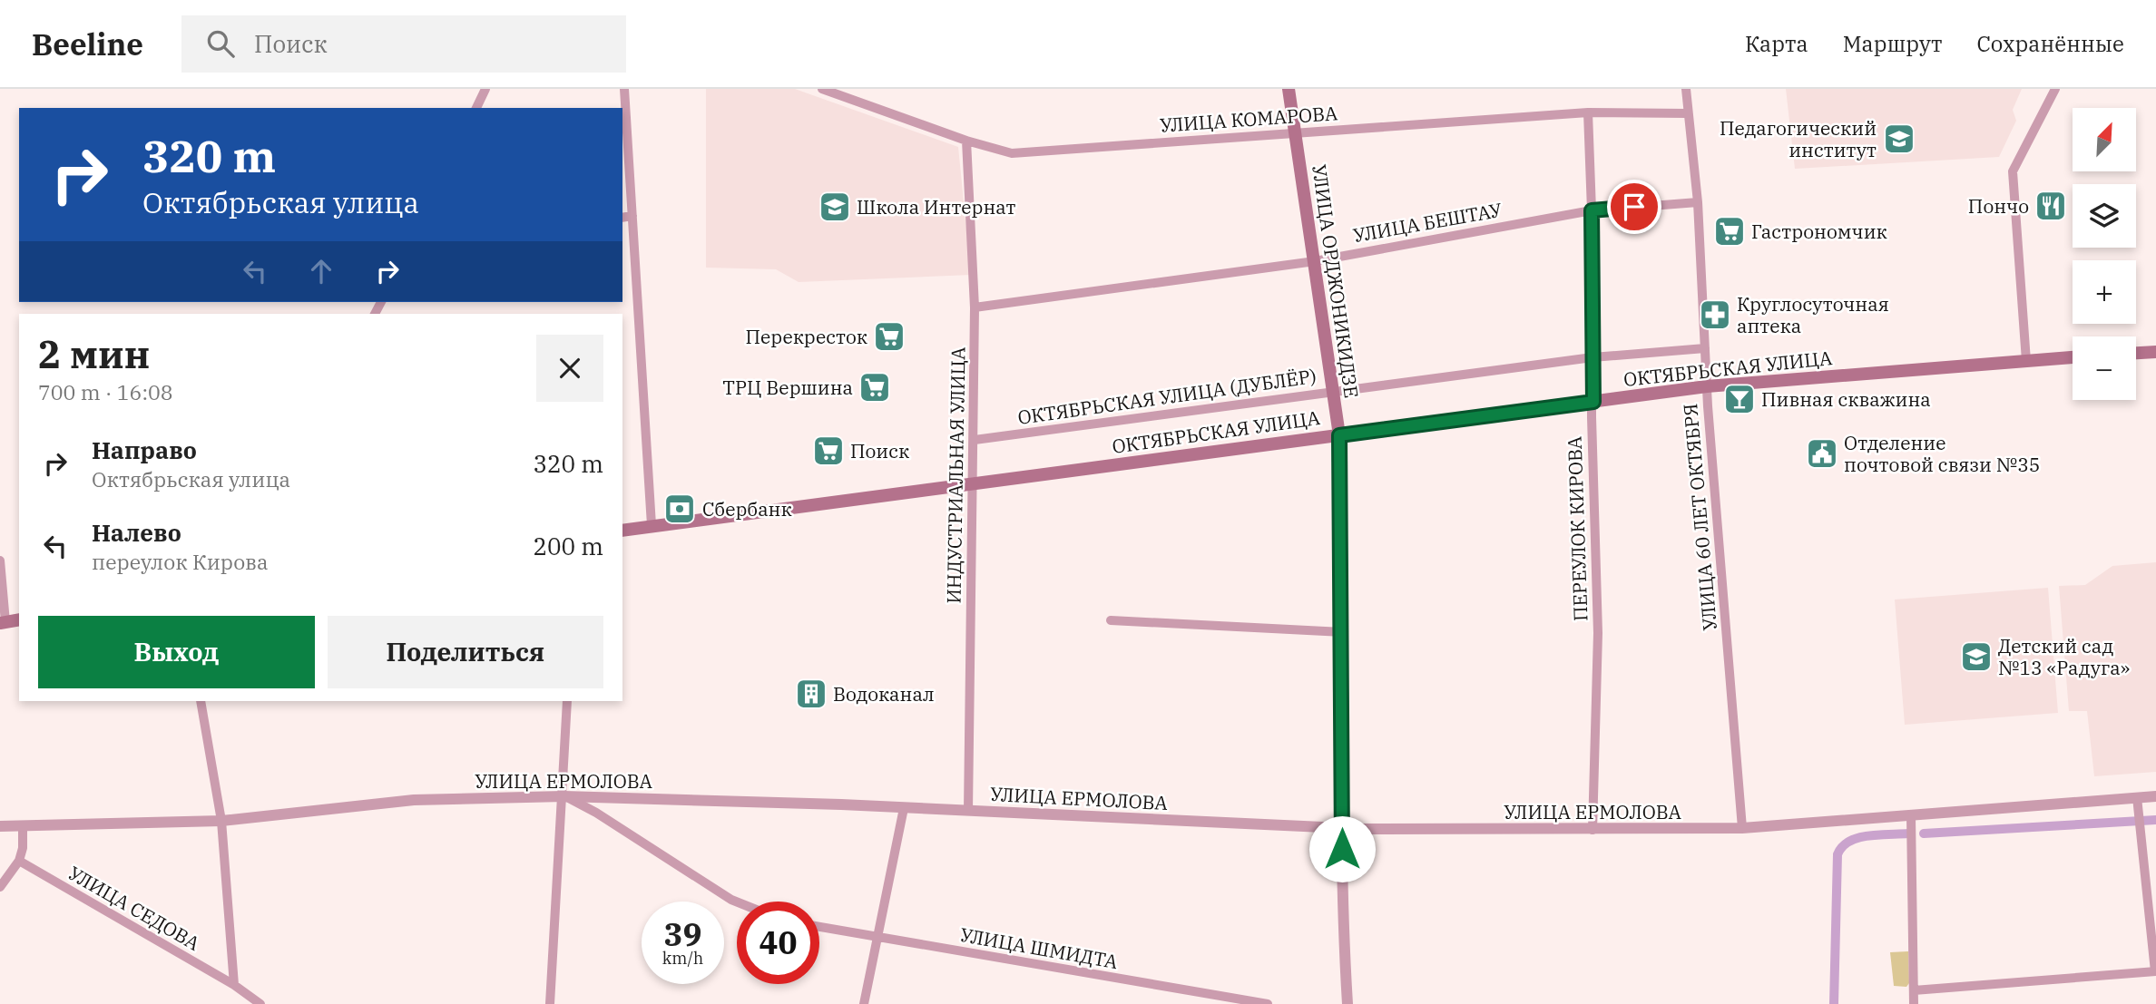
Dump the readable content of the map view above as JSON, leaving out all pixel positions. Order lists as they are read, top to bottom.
{
  "streets": {
    "main road": ["УЛИЦА ОРДЖОНИКИДЗЕ", "ОКТЯБРЬСКАЯ УЛИЦА"],
    "street": [
      "УЛИЦА КОМАРОВА",
      "УЛИЦА БЕШТАУ",
      "ОКТЯБРЬСКАЯ УЛИЦА (ДУБЛЁР)",
      "ИНДУСТРИАЛЬНАЯ УЛИЦА",
      "УЛИЦА 60 ЛЕТ ОКТЯБРЯ",
      "ПЕРЕУЛОК КИРОВА",
      "УЛИЦА ЕРМОЛОВА",
      "УЛИЦА СЕДОВА",
      "УЛИЦА ШМИДТА"
    ]
  },
  "crossings": [
    ["УЛИЦА КОМАРОВА", "УЛИЦА ОРДЖОНИКИДЗЕ"],
    ["УЛИЦА КОМАРОВА", "ИНДУСТРИАЛЬНАЯ УЛИЦА"],
    ["УЛИЦА КОМАРОВА", "УЛИЦА 60 ЛЕТ ОКТЯБРЯ"],
    ["УЛИЦА КОМАРОВА", "ПЕРЕУЛОК КИРОВА"],
    ["УЛИЦА БЕШТАУ", "УЛИЦА ОРДЖОНИКИДЗЕ"],
    ["УЛИЦА БЕШТАУ", "ИНДУСТРИАЛЬНАЯ УЛИЦА"],
    ["УЛИЦА БЕШТАУ", "УЛИЦА 60 ЛЕТ ОКТЯБРЯ"],
    ["УЛИЦА БЕШТАУ", "ПЕРЕУЛОК КИРОВА"],
    ["УЛИЦА ОРДЖОНИКИДЗЕ", "ОКТЯБРЬСКАЯ УЛИЦА"],
    ["УЛИЦА ОРДЖОНИКИДЗЕ", "ОКТЯБРЬСКАЯ УЛИЦА (ДУБЛЁР)"],
    ["УЛИЦА ОРДЖОНИКИДЗЕ", "УЛИЦА ЕРМОЛОВА"],
    ["ОКТЯБРЬСКАЯ УЛИЦА", "ИНДУСТРИАЛЬНАЯ УЛИЦА"],
    ["ОКТЯБРЬСКАЯ УЛИЦА", "УЛИЦА 60 ЛЕТ ОКТЯБРЯ"],
    ["ОКТЯБРЬСКАЯ УЛИЦА", "ПЕРЕУЛОК КИРОВА"],
    ["ОКТЯБРЬСКАЯ УЛИЦА (ДУБЛЁР)", "ИНДУСТРИАЛЬНАЯ УЛИЦА"],
    ["ОКТЯБРЬСКАЯ УЛИЦА (ДУБЛЁР)", "УЛИЦА 60 ЛЕТ ОКТЯБРЯ"],
    ["ОКТЯБРЬСКАЯ УЛИЦА (ДУБЛЁР)", "ПЕРЕУЛОК КИРОВА"],
    ["ИНДУСТРИАЛЬНАЯ УЛИЦА", "УЛИЦА ЕРМОЛОВА"],
    ["УЛИЦА 60 ЛЕТ ОКТЯБРЯ", "УЛИЦА ЕРМОЛОВА"],
    ["ПЕРЕУЛОК КИРОВА", "УЛИЦА ЕРМОЛОВА"]
  ],
  "places": {
    "school or university": ["Педагогический институт", "Школа Интернат", "Детский сад №13 «Радуга»"],
    "restaurant": ["Пончо"],
    "supermarket": [
      "Гастрономчик",
      "Перекресток",
      "ТРЦ Вершина",
      "Поиск"
    ],
    "pharmacy": ["Круглосуточная аптека"],
    "bar": ["Пивная скважина"],
    "public building": ["Отделение почтовой связи №35"],
    "bank": ["Сбербанк"],
    "building": ["Водоканал"]
  },
  "north": "top right",
  "page": {
    "header": "Beeline",
    "search": "Поиск",
    "nav": ["Карта", "Маршрут", "Сохранённые"],
    "map_buttons": ["+", "−"],
    "turn": ["320 m", "Октябрьская улица"],
    "heading": ["2 мин", "700 m · 16:08"],
    "list": [
      {
        "name": "Направо",
        "note": "Октябрьская улица",
        "value": "320 m"
      },
      {
        "name": "Налево",
        "note": "переулок Кирова",
        "value": "200 m"
      }
    ],
    "buttons": ["Выход", "Поделиться"],
    "speed": "39 km/h",
    "limit": "40"
  }
}
